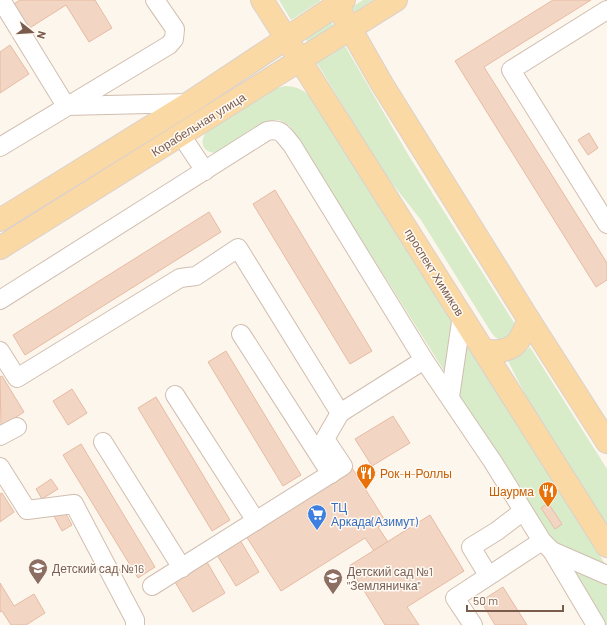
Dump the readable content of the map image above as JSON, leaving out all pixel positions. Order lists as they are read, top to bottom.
{
  "streets": {
    "main road": ["Корабельная улица", "проспект Химиков"]
  },
  "crossings": [
    ["Корабельная улица", "проспект Химиков"]
  ],
  "places": {
    "restaurant": ["Рок-н-Роллы", "Шаурма"],
    "supermarket": ["ТЦ Аркада(Азимут)"],
    "school or university": ["Детский сад №16", "Детский сад №1 \"Земляничка\""]
  },
  "scale_bar": "50 m",
  "north": "right"
}
